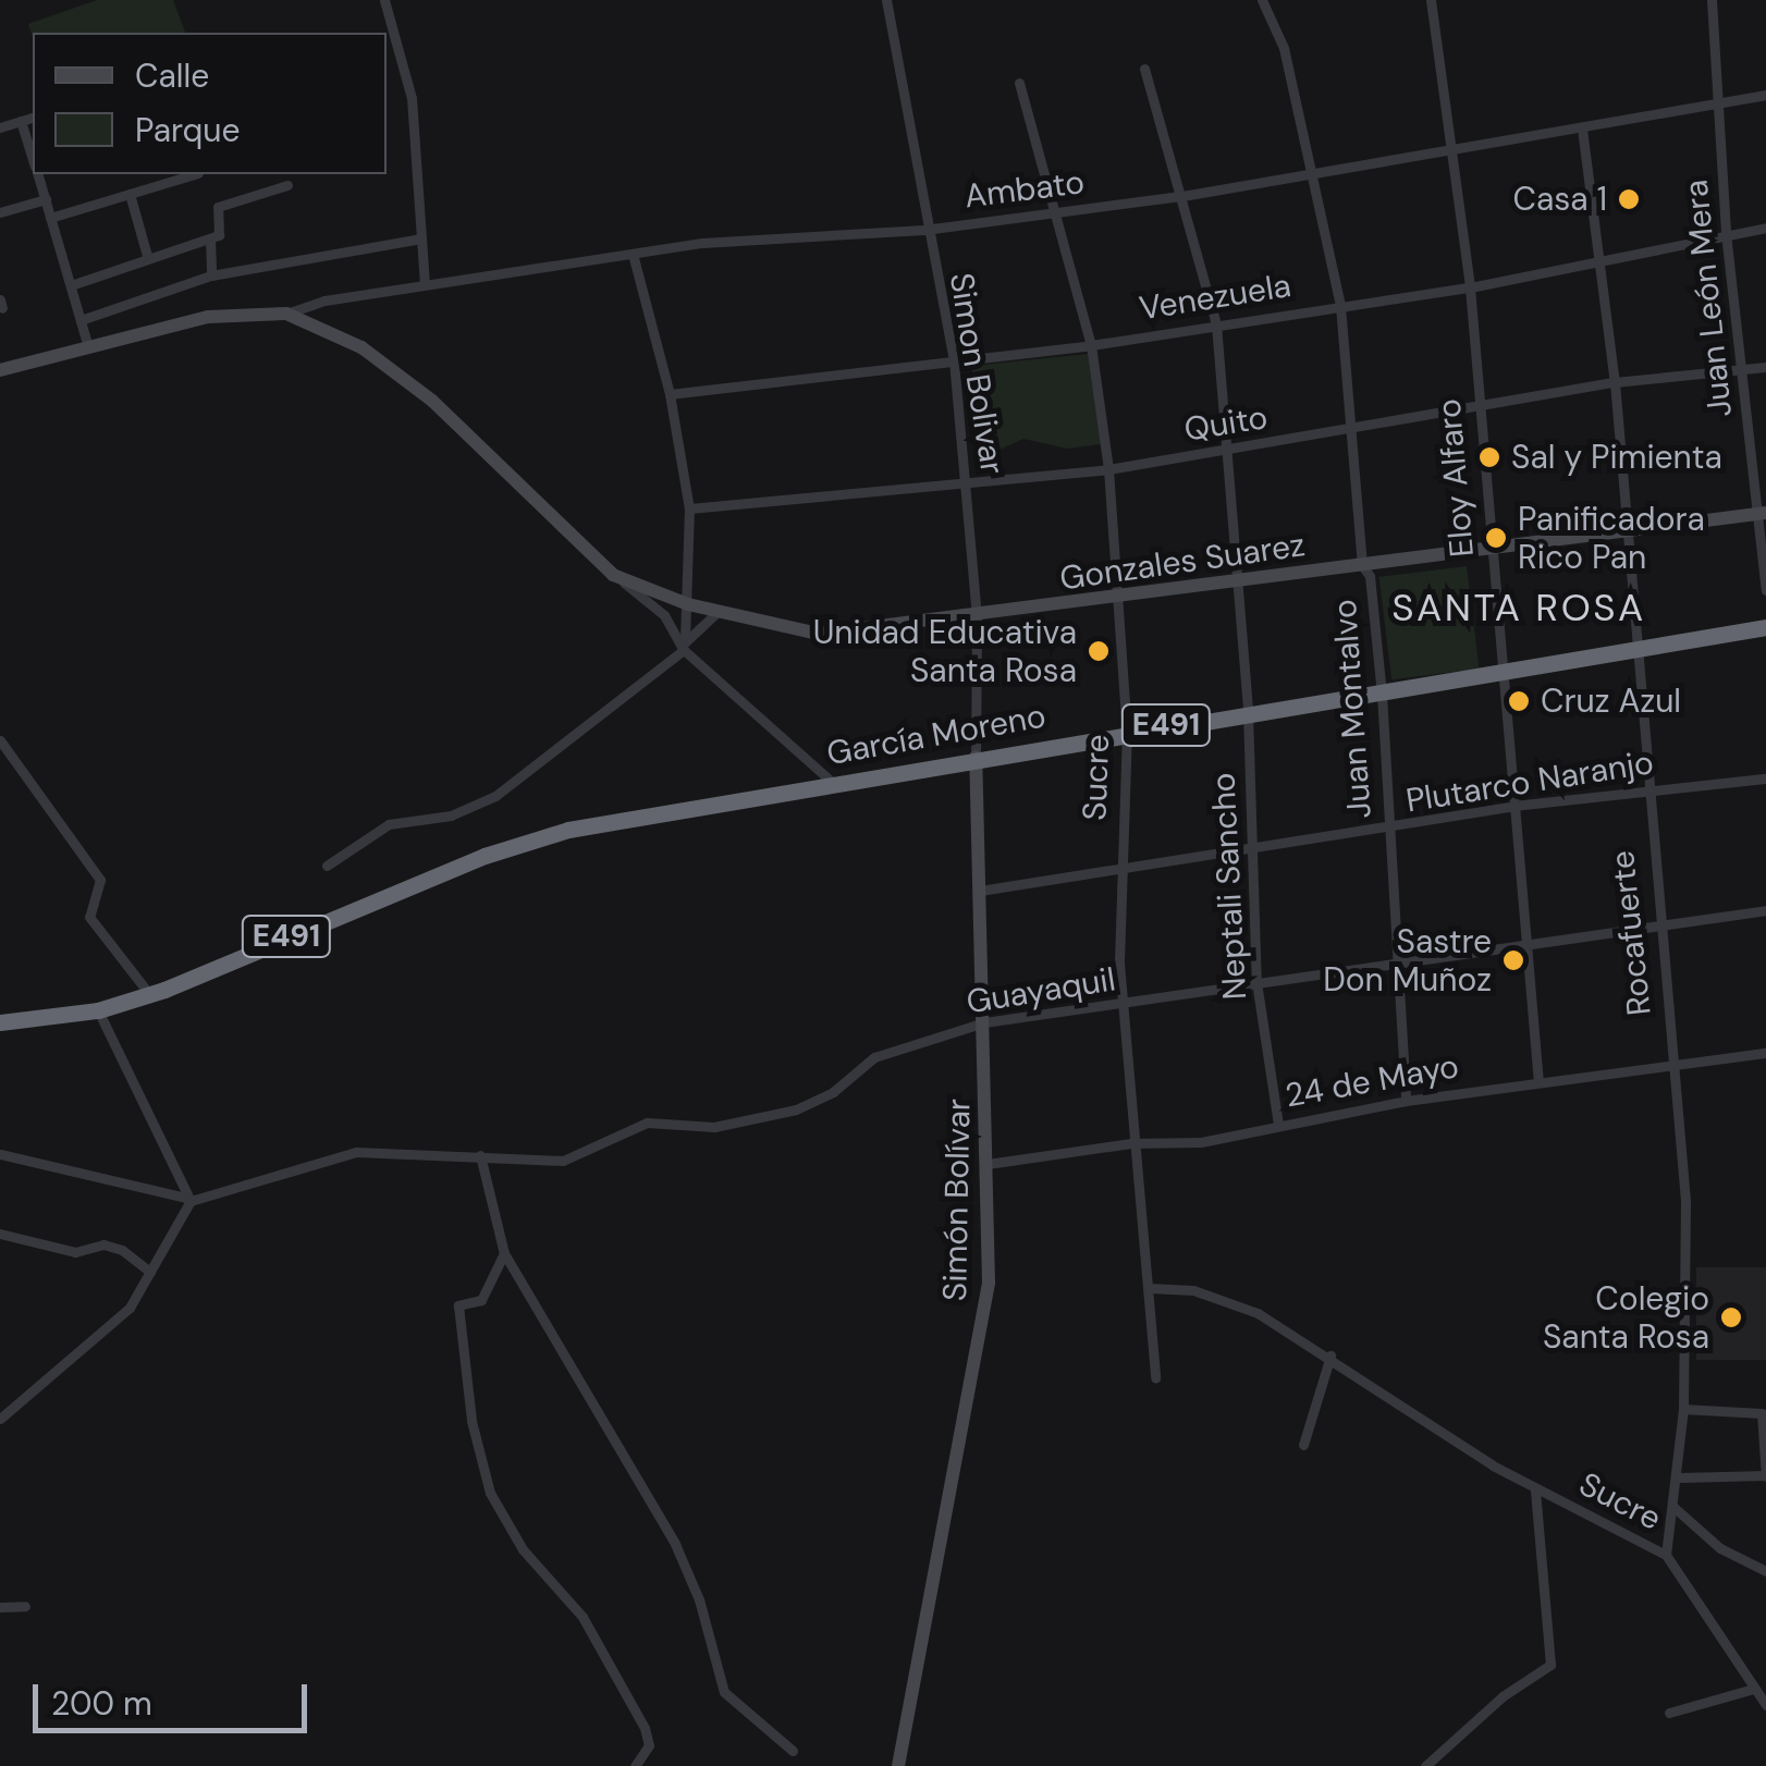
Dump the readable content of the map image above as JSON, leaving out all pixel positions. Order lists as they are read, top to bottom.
{
  "streets": {
    "highway": ["E491", "García Moreno"],
    "street": [
      "Ambato",
      "Venezuela",
      "Juan León Mera",
      "Simon Bolivar",
      "Quito",
      "Eloy Alfaro",
      "Gonzales Suarez",
      "Juan Montalvo",
      "Sucre",
      "Plutarco Naranjo",
      "Neptali Sancho",
      "Rocafuerte",
      "Guayaquil",
      "24 de Mayo",
      "Simón Bolívar"
    ]
  },
  "crossings": [
    ["Ambato", "Juan León Mera"],
    ["Ambato", "Simon Bolivar"],
    ["Ambato", "Eloy Alfaro"],
    ["Ambato", "Juan Montalvo"],
    ["Ambato", "Sucre"],
    ["Ambato", "Neptali Sancho"],
    ["Ambato", "Rocafuerte"],
    ["Venezuela", "Juan León Mera"],
    ["Venezuela", "Simon Bolivar"],
    ["Venezuela", "Eloy Alfaro"],
    ["Venezuela", "Juan Montalvo"],
    ["Venezuela", "Sucre"],
    ["Venezuela", "Neptali Sancho"],
    ["Venezuela", "Rocafuerte"],
    ["Juan León Mera", "Quito"],
    ["Juan León Mera", "Gonzales Suarez"],
    ["Simon Bolivar", "Quito"],
    ["Simon Bolivar", "Gonzales Suarez"],
    ["Simon Bolivar", "García Moreno"],
    ["Simon Bolivar", "Simón Bolívar"],
    ["Quito", "Eloy Alfaro"],
    ["Quito", "Juan Montalvo"],
    ["Quito", "Sucre"],
    ["Quito", "Neptali Sancho"],
    ["Quito", "Rocafuerte"],
    ["Eloy Alfaro", "Gonzales Suarez"],
    ["Eloy Alfaro", "García Moreno"],
    ["Eloy Alfaro", "Plutarco Naranjo"],
    ["Eloy Alfaro", "Guayaquil"],
    ["Eloy Alfaro", "24 de Mayo"],
    ["Gonzales Suarez", "Juan Montalvo"],
    ["Gonzales Suarez", "Sucre"],
    ["Gonzales Suarez", "Neptali Sancho"],
    ["Gonzales Suarez", "Rocafuerte"],
    ["Juan Montalvo", "García Moreno"],
    ["Juan Montalvo", "Plutarco Naranjo"],
    ["Juan Montalvo", "Guayaquil"],
    ["Juan Montalvo", "24 de Mayo"],
    ["E491", "García Moreno"],
    ["García Moreno", "Sucre"],
    ["García Moreno", "Neptali Sancho"],
    ["García Moreno", "Rocafuerte"],
    ["García Moreno", "Simón Bolívar"],
    ["Sucre", "Plutarco Naranjo"],
    ["Sucre", "Rocafuerte"],
    ["Sucre", "Guayaquil"],
    ["Sucre", "24 de Mayo"],
    ["Plutarco Naranjo", "Neptali Sancho"],
    ["Plutarco Naranjo", "Rocafuerte"],
    ["Plutarco Naranjo", "Simón Bolívar"],
    ["Neptali Sancho", "Guayaquil"],
    ["Neptali Sancho", "24 de Mayo"],
    ["Rocafuerte", "Guayaquil"],
    ["Rocafuerte", "24 de Mayo"],
    ["Guayaquil", "Simón Bolívar"],
    ["24 de Mayo", "Simón Bolívar"]
  ],
  "districts": ["SANTA ROSA"],
  "places": [
    "Casa 1",
    "Sal y Pimienta",
    "Panificadora Rico Pan",
    "Unidad Educativa Santa Rosa",
    "Cruz Azul",
    "Sastre Don Muñoz",
    "Colegio Santa Rosa"
  ],
  "legend": ["Calle", "Parque"],
  "scale_bar": "200 m"
}
